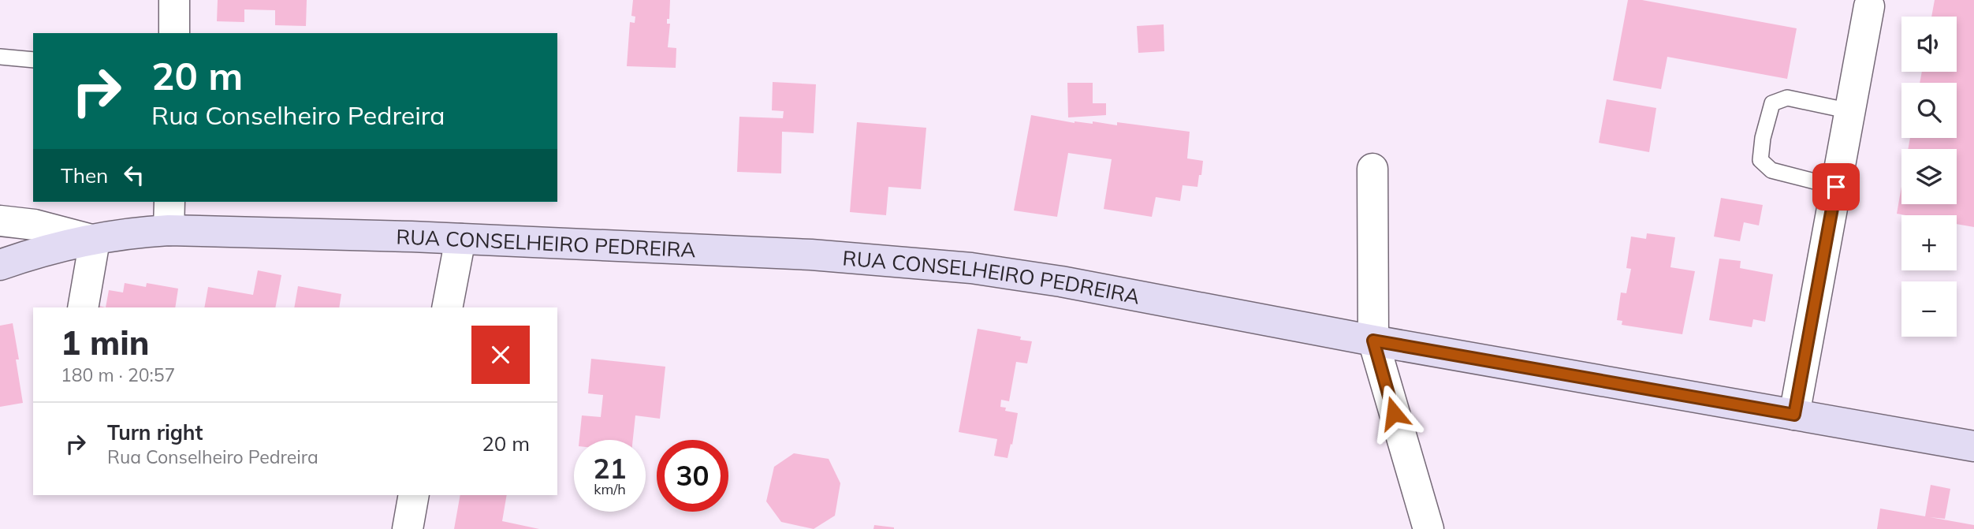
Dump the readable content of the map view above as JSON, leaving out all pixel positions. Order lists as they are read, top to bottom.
{
  "streets": {
    "street": ["RUA CONSELHEIRO PEDREIRA"]
  },
  "page": {
    "map_buttons": ["+", "−"],
    "turn": ["20 m", "Rua Conselheiro Pedreira"],
    "then": "Then",
    "heading": ["1 min", "180 m · 20:57"],
    "list": [
      {
        "name": "Turn right",
        "note": "Rua Conselheiro Pedreira",
        "value": "20 m"
      }
    ],
    "speed": "21 km/h",
    "limit": "30"
  }
}
